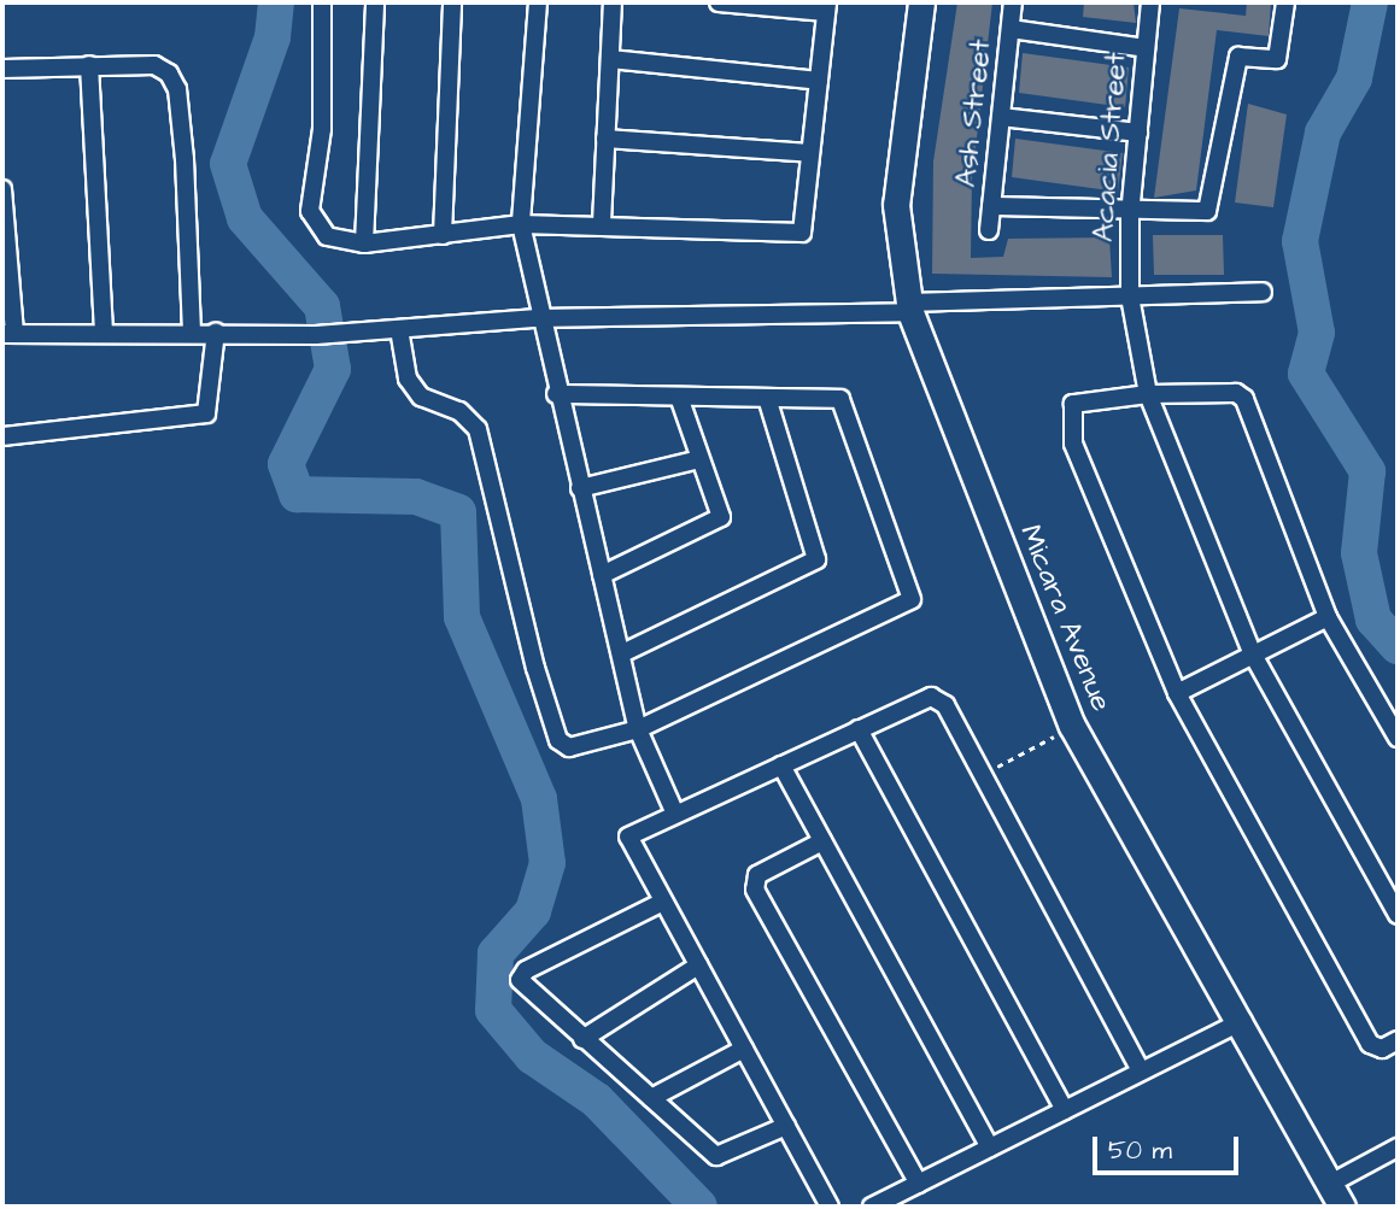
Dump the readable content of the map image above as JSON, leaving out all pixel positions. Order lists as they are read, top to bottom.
{
  "streets": {
    "street": ["Ash Street", "Acacia Street", "Micara Avenue"]
  },
  "scale_bar": "50 m"
}
